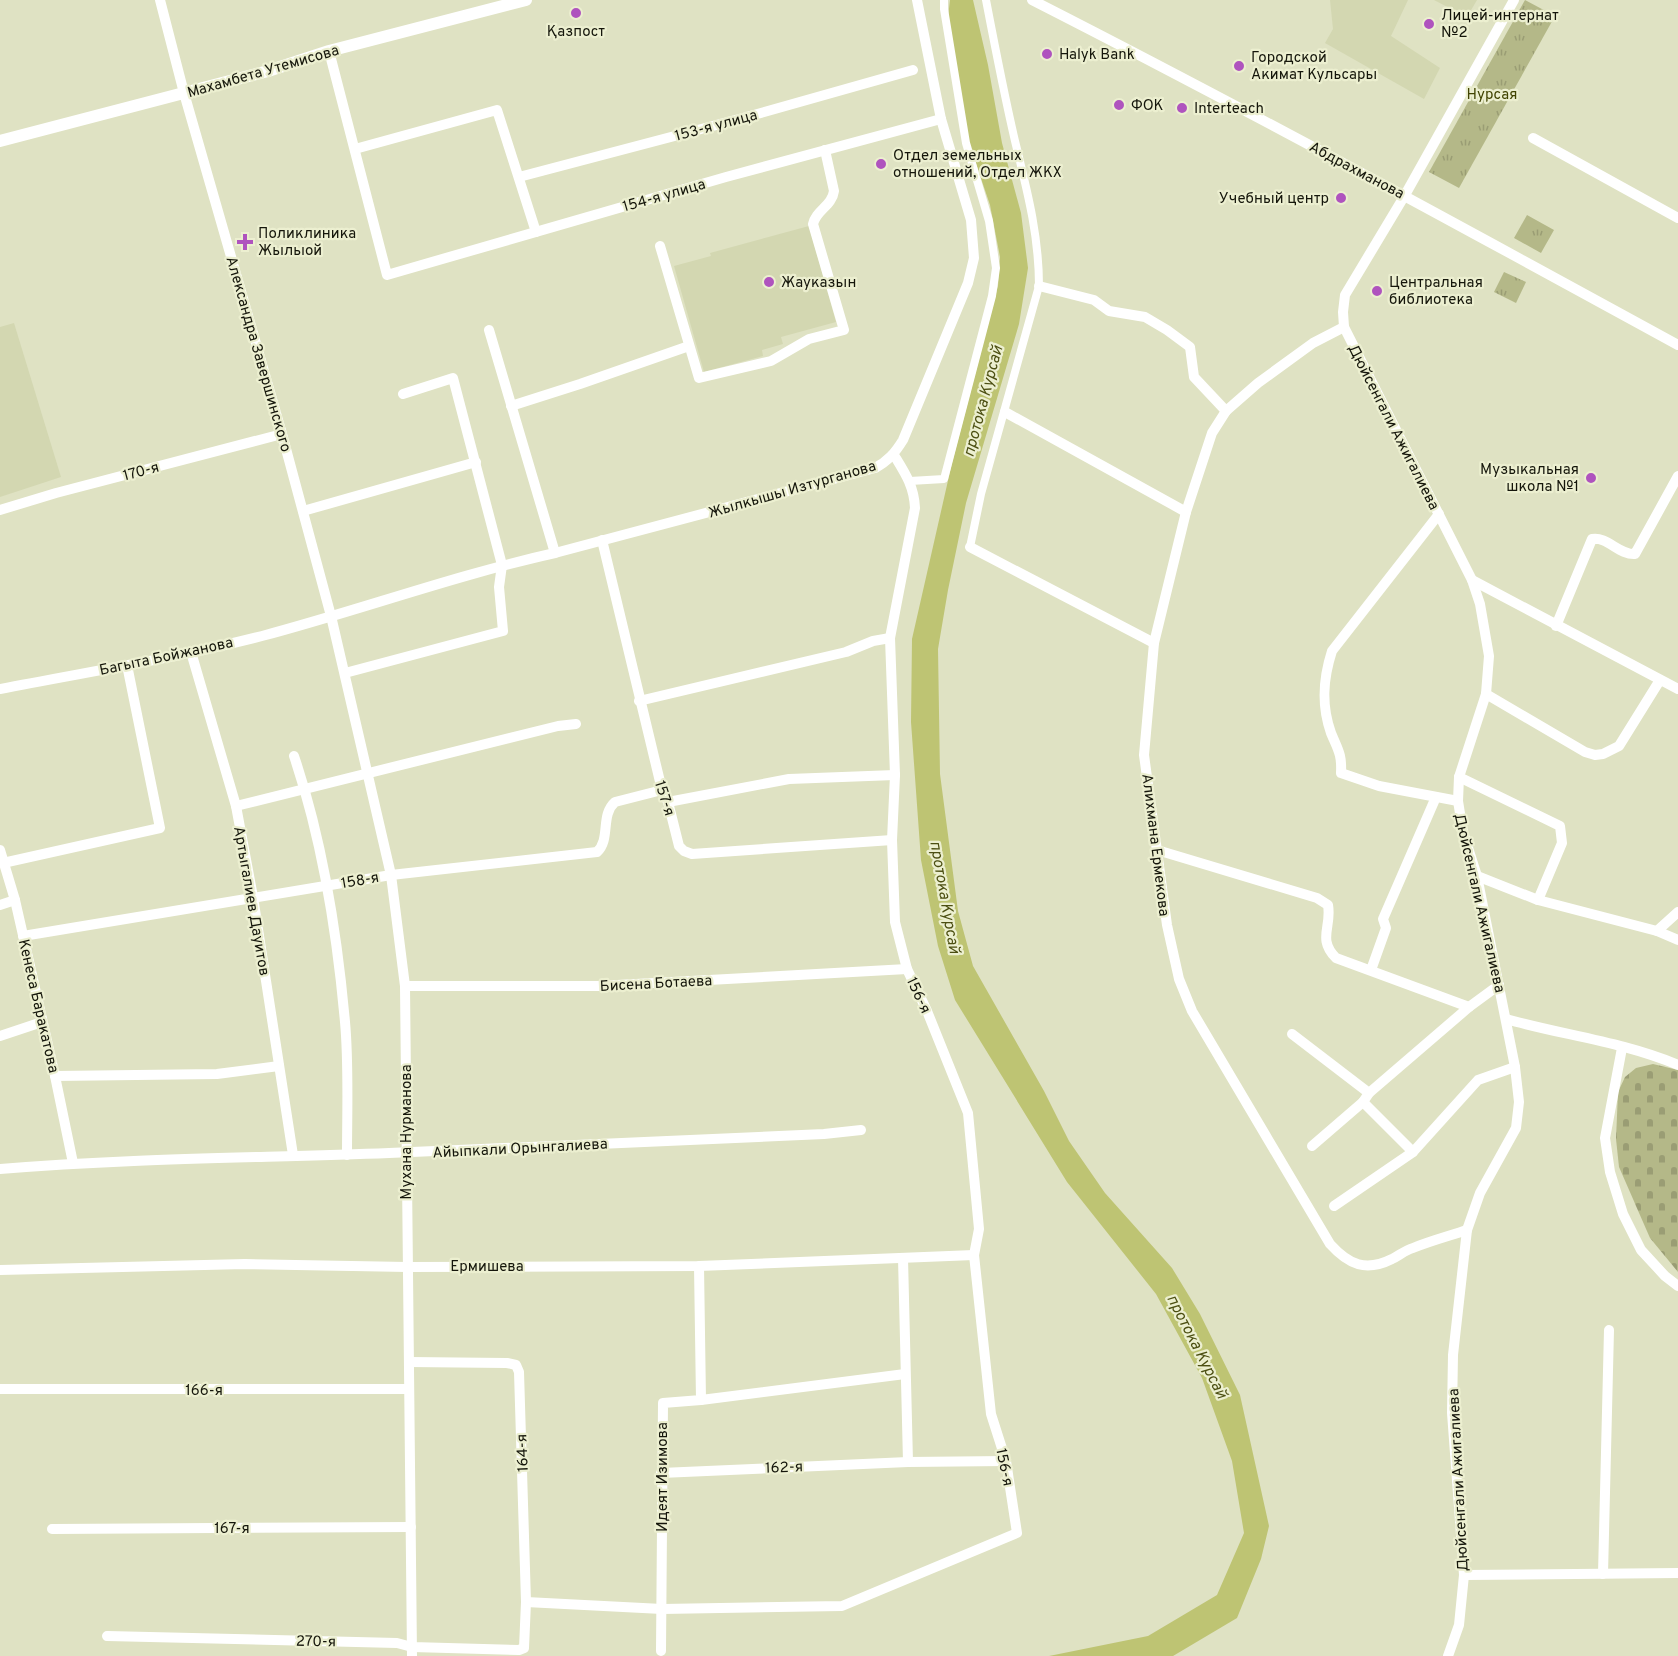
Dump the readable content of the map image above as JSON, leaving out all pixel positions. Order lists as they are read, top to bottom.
{
  "streets": {
    "street": [
      "Махамбета Утемисова",
      "153-я улица",
      "Абдрахманова",
      "154-я улица",
      "Александра Завершинского",
      "Дюйсенгали Ажигалиева",
      "170-я",
      "Жылкышы Изтурганова",
      "Багыта Бойжанова",
      "157-я",
      "Алихмана Ермекова",
      "158-я",
      "Артыгалиев Дауитов",
      "Бисена Ботаева",
      "156-я",
      "Кенеса Баракатова",
      "Мухана Нурманова",
      "Айыпкали Орынгалиева",
      "Ермишева",
      "166-я",
      "164-я",
      "162-я",
      "Идеят Изимова",
      "167-я",
      "270-я"
    ]
  },
  "crossings": [
    ["Махамбета Утемисова", "Александра Завершинского"],
    ["Абдрахманова", "Дюйсенгали Ажигалиева"],
    ["154-я улица", "Жылкышы Изтурганова"],
    ["Александра Завершинского", "170-я"],
    ["Александра Завершинского", "Жылкышы Изтурганова"],
    ["Александра Завершинского", "Багыта Бойжанова"],
    ["Александра Завершинского", "Мухана Нурманова"],
    ["Дюйсенгали Ажигалиева", "Алихмана Ермекова"],
    ["Жылкышы Изтурганова", "Багыта Бойжанова"],
    ["Жылкышы Изтурганова", "157-я"],
    ["Жылкышы Изтурганова", "156-я"],
    ["Жылкышы Изтурганова", "Мухана Нурманова"],
    ["Багыта Бойжанова", "Артыгалиев Дауитов"],
    ["Багыта Бойжанова", "Мухана Нурманова"],
    ["157-я", "158-я"],
    ["157-я", "156-я"],
    ["158-я", "Артыгалиев Дауитов"],
    ["158-я", "Кенеса Баракатова"],
    ["158-я", "Мухана Нурманова"],
    ["Артыгалиев Дауитов", "Айыпкали Орынгалиева"],
    ["Бисена Ботаева", "156-я"],
    ["Бисена Ботаева", "Мухана Нурманова"],
    ["156-я", "Ермишева"],
    ["156-я", "162-я"],
    ["156-я", "Идеят Изимова"],
    ["Кенеса Баракатова", "Айыпкали Орынгалиева"],
    ["Мухана Нурманова", "Айыпкали Орынгалиева"],
    ["Мухана Нурманова", "Ермишева"],
    ["Мухана Нурманова", "166-я"],
    ["Мухана Нурманова", "164-я"],
    ["Мухана Нурманова", "167-я"],
    ["Мухана Нурманова", "270-я"],
    ["164-я", "270-я"],
    ["162-я", "Идеят Изимова"]
  ],
  "water": ["протока Курсай"],
  "parks": ["Нурсая"],
  "places": {
    "other": [
      "Қазпост",
      "Лицей-интернат №2",
      "Halyk Bank",
      "Городской Акимат Кульсары",
      "ФОК",
      "Interteach",
      "Отдел земельных отношений, Отдел ЖКХ",
      "Учебный центр",
      "Жауказын",
      "Центральная библиотека",
      "Музыкальная школа №1"
    ],
    "health": ["Поликлиника Жылыой"]
  }
}
